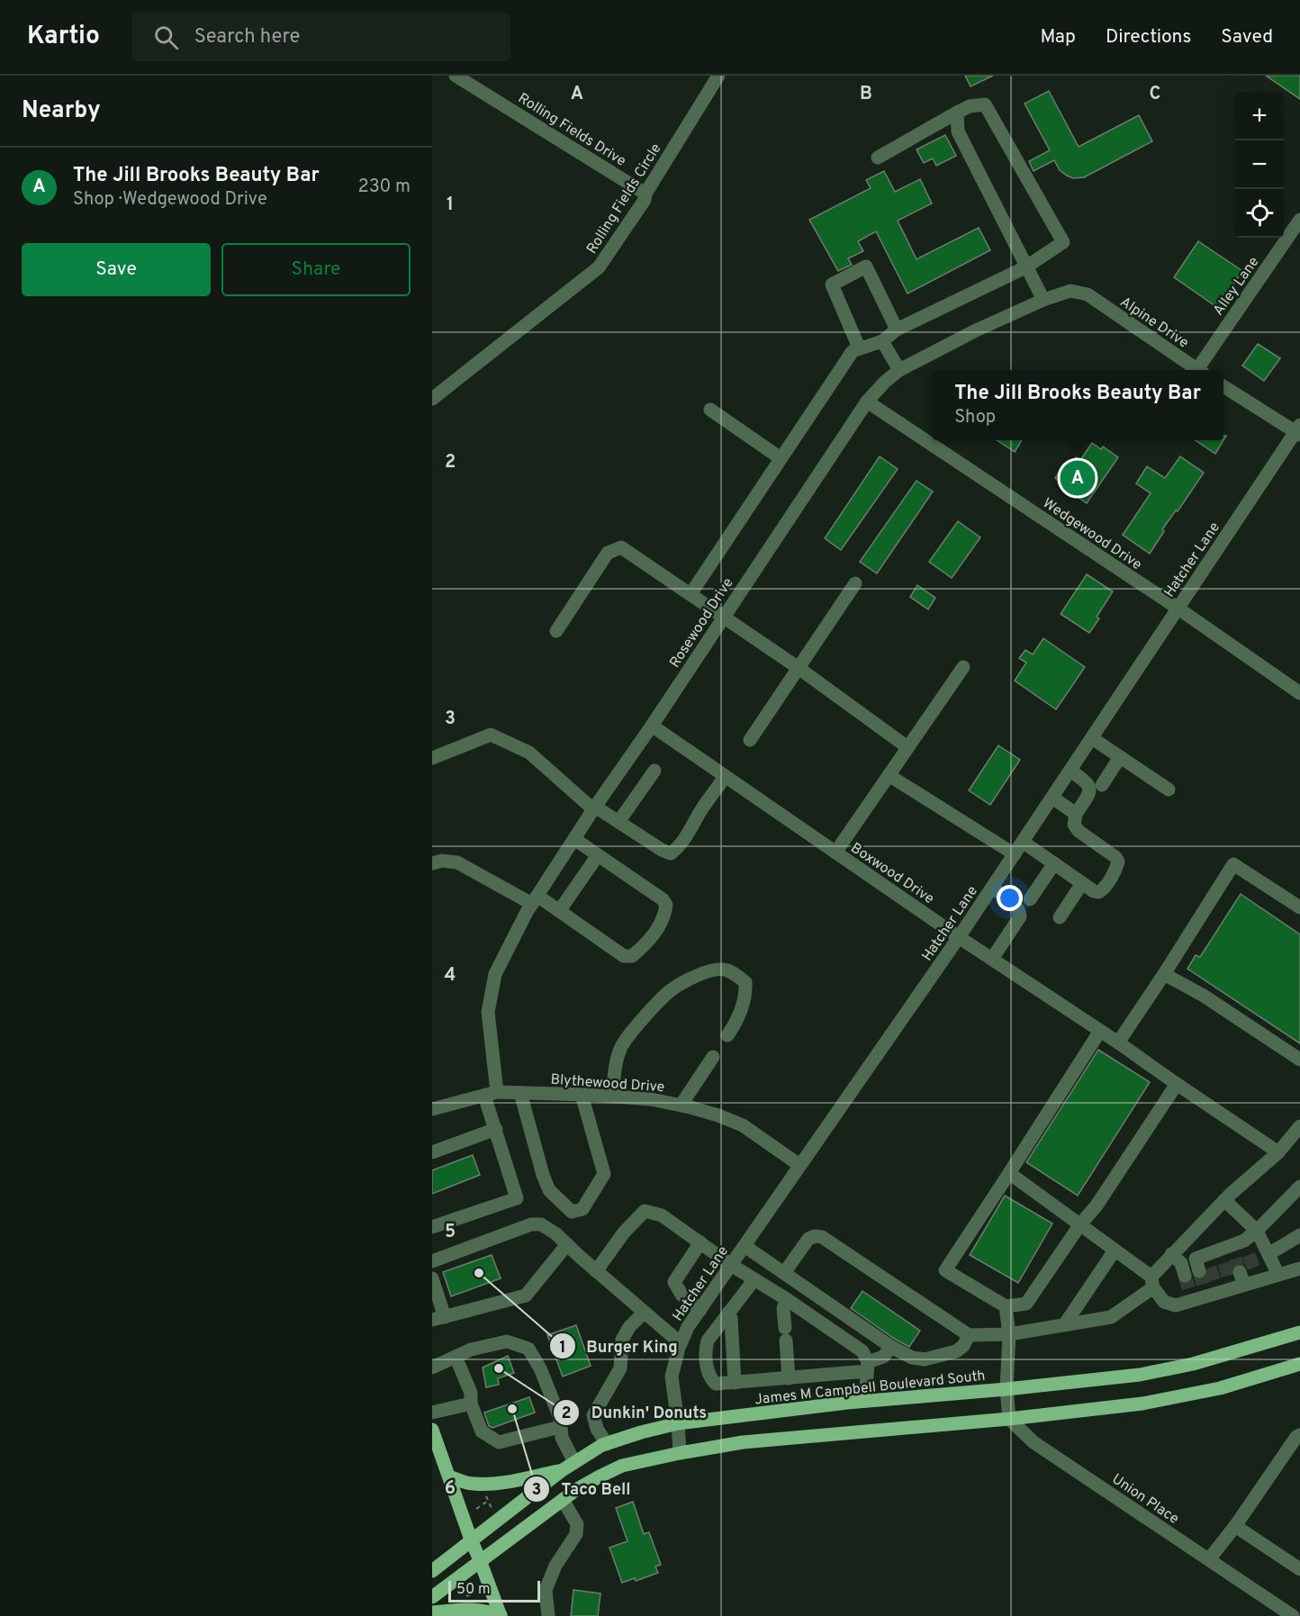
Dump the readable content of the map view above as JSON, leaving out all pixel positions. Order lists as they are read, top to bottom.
{
  "streets": {
    "main road": ["James M Campbell Boulevard South"],
    "street": [
      "Rolling Fields Drive",
      "Rolling Fields Circle",
      "Alley Lane",
      "Alpine Drive",
      "Wedgewood Drive",
      "Hatcher Lane",
      "Rosewood Drive",
      "Boxwood Drive",
      "Blythewood Drive",
      "Union Place"
    ]
  },
  "crossings": [
    ["Rolling Fields Drive", "Rolling Fields Circle"],
    ["Alpine Drive", "Rosewood Drive"],
    ["Wedgewood Drive", "Hatcher Lane"],
    ["Wedgewood Drive", "Rosewood Drive"],
    ["Hatcher Lane", "Boxwood Drive"],
    ["Hatcher Lane", "Blythewood Drive"],
    ["Hatcher Lane", "James M Campbell Boulevard South"],
    ["Rosewood Drive", "Boxwood Drive"],
    ["Rosewood Drive", "Blythewood Drive"]
  ],
  "places": ["Burger King", "Dunkin' Donuts", "Taco Bell"],
  "scale_bar": "50 m",
  "page": {
    "header": "Kartio",
    "search": "Search here",
    "nav": ["Map", "Directions", "Saved"],
    "heading": "Nearby",
    "map_buttons": ["+", "−"],
    "list": [
      {
        "mark": "A",
        "name": "The Jill Brooks Beauty Bar",
        "note": "Shop · Wedgewood Drive",
        "value": "230 m"
      }
    ],
    "buttons": ["Save", "Share"],
    "popup": ["The Jill Brooks Beauty Bar", "Shop"],
    "pins": "A",
    "scale": "50 m"
  },
  "grid": {
    "columns": ["A", "B", "C"],
    "rows": [
      "1",
      "2",
      "3",
      "4",
      "5",
      "6"
    ]
  }
}
